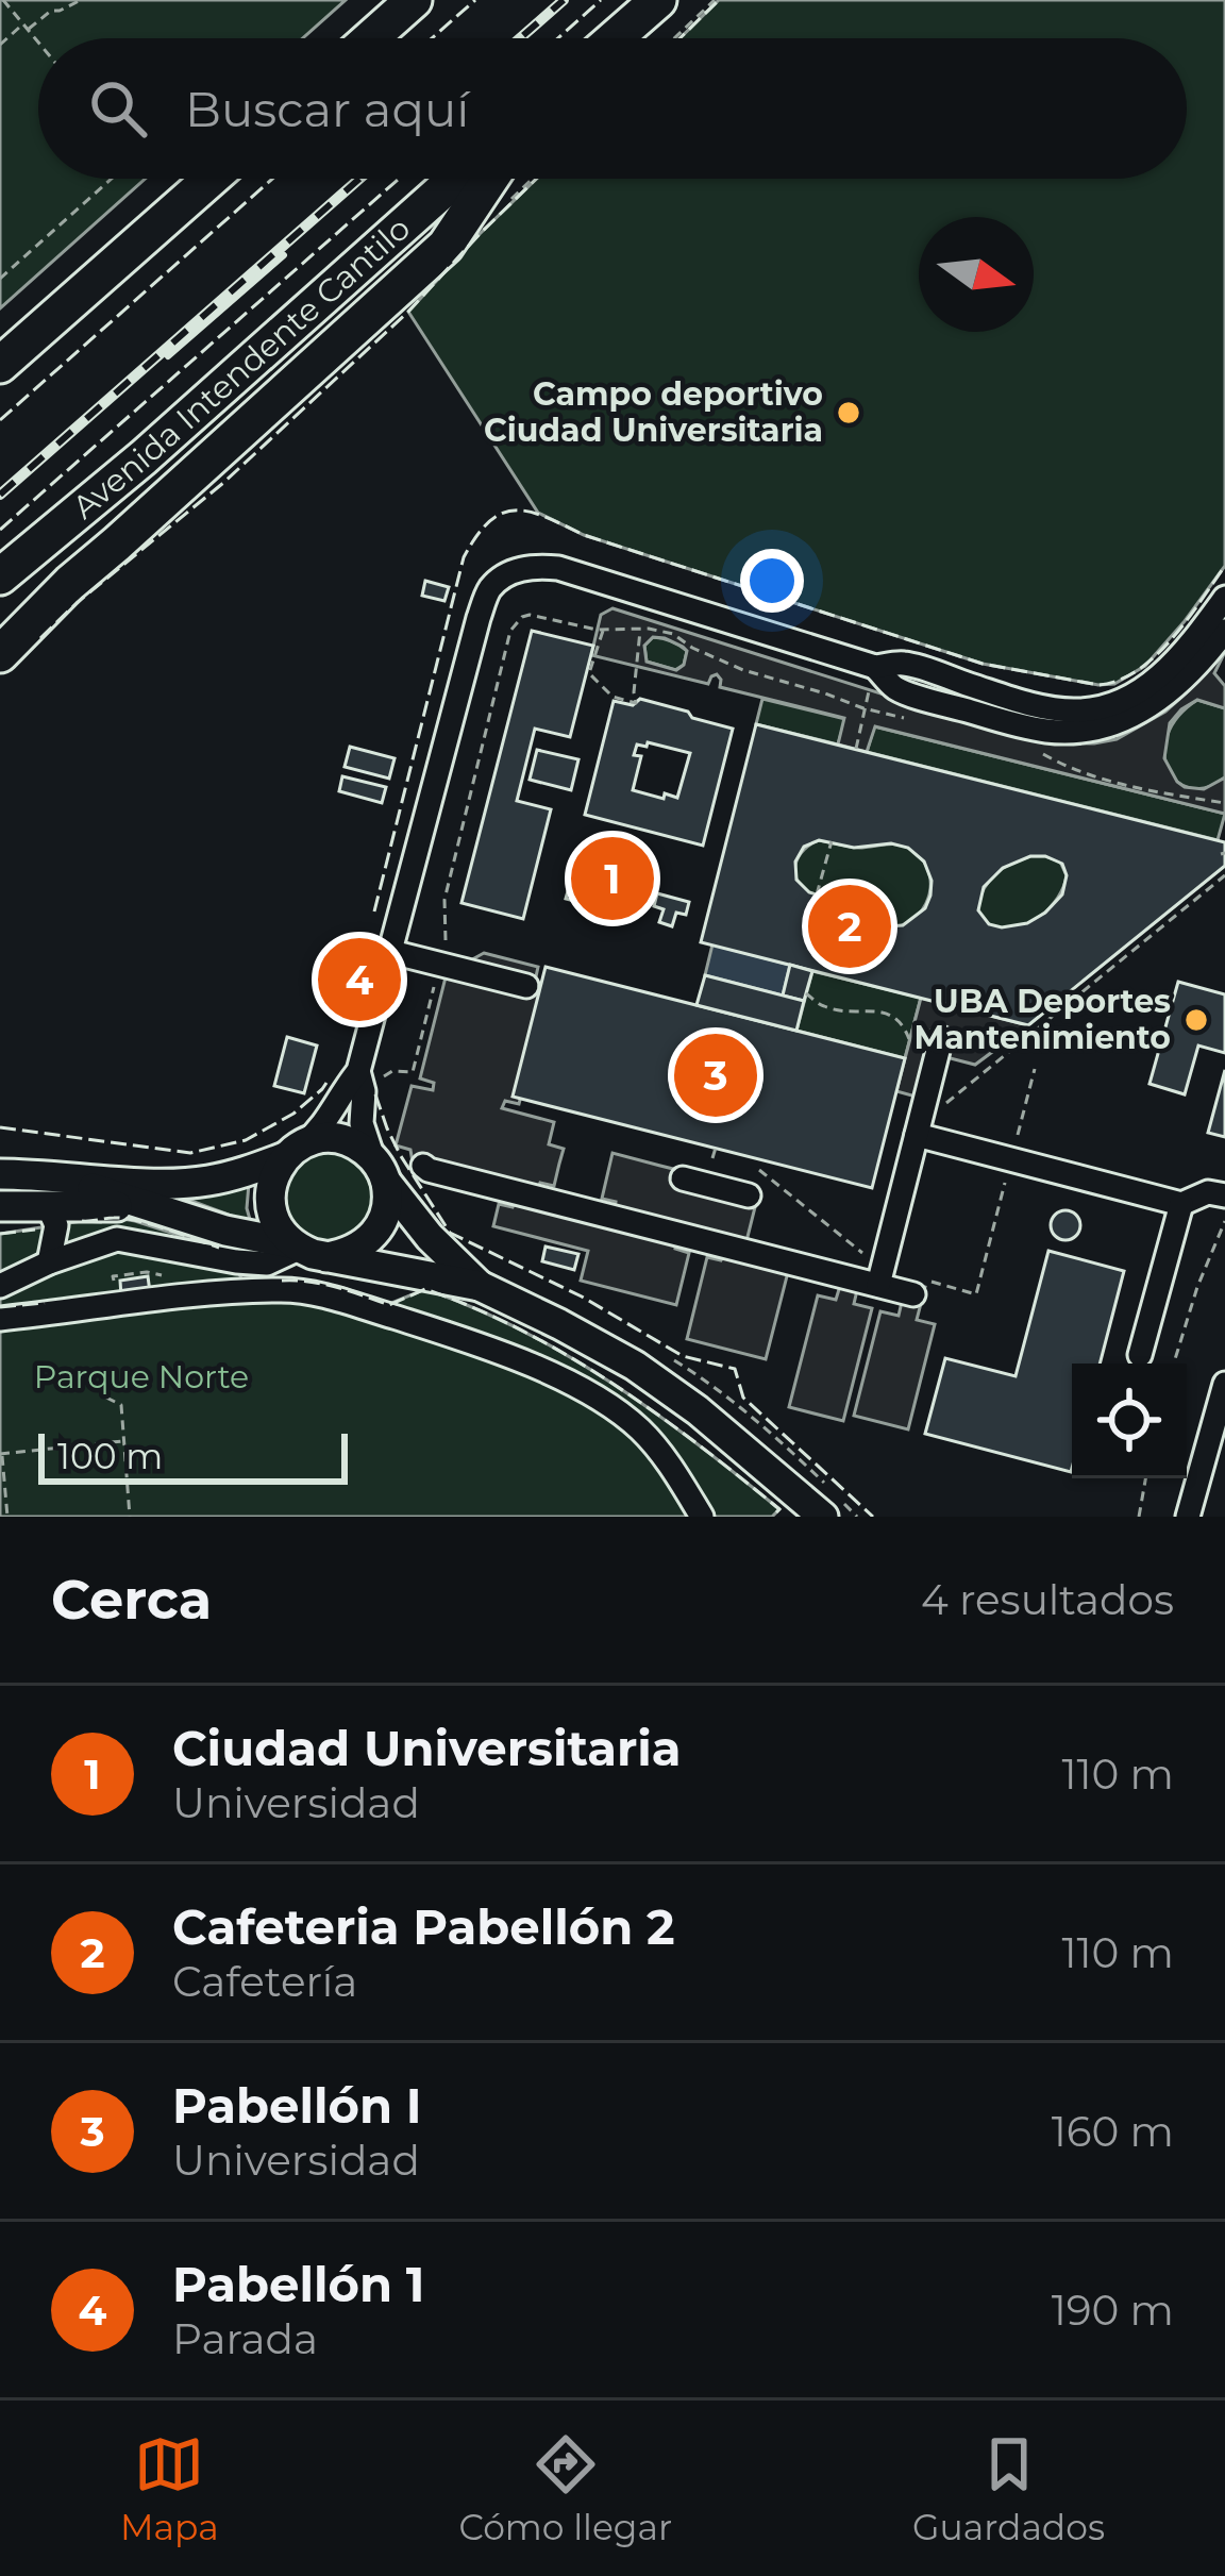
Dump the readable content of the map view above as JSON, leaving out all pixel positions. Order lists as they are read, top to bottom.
{
  "streets": {
    "highway": ["Avenida Intendente Cantilo"]
  },
  "parks": ["Parque Norte"],
  "places": ["Campo deportivo Ciudad Universitaria", "UBA Deportes Mantenimiento"],
  "scale_bar": "100 m",
  "north": "right",
  "page": {
    "search": "Buscar aquí",
    "pins": [
      "1",
      "2",
      "4",
      "3"
    ],
    "scale": "100 m",
    "heading": ["Cerca", "4 resultados"],
    "list": [
      {
        "mark": "1",
        "name": "Ciudad Universitaria",
        "note": "Universidad",
        "value": "110 m"
      },
      {
        "mark": "2",
        "name": "Cafeteria Pabellón 2",
        "note": "Cafetería",
        "value": "110 m"
      },
      {
        "mark": "3",
        "name": "Pabellón I",
        "note": "Universidad",
        "value": "160 m"
      },
      {
        "mark": "4",
        "name": "Pabellón 1",
        "note": "Parada",
        "value": "190 m"
      }
    ],
    "nav": ["Mapa", "Cómo llegar", "Guardados"]
  }
}
